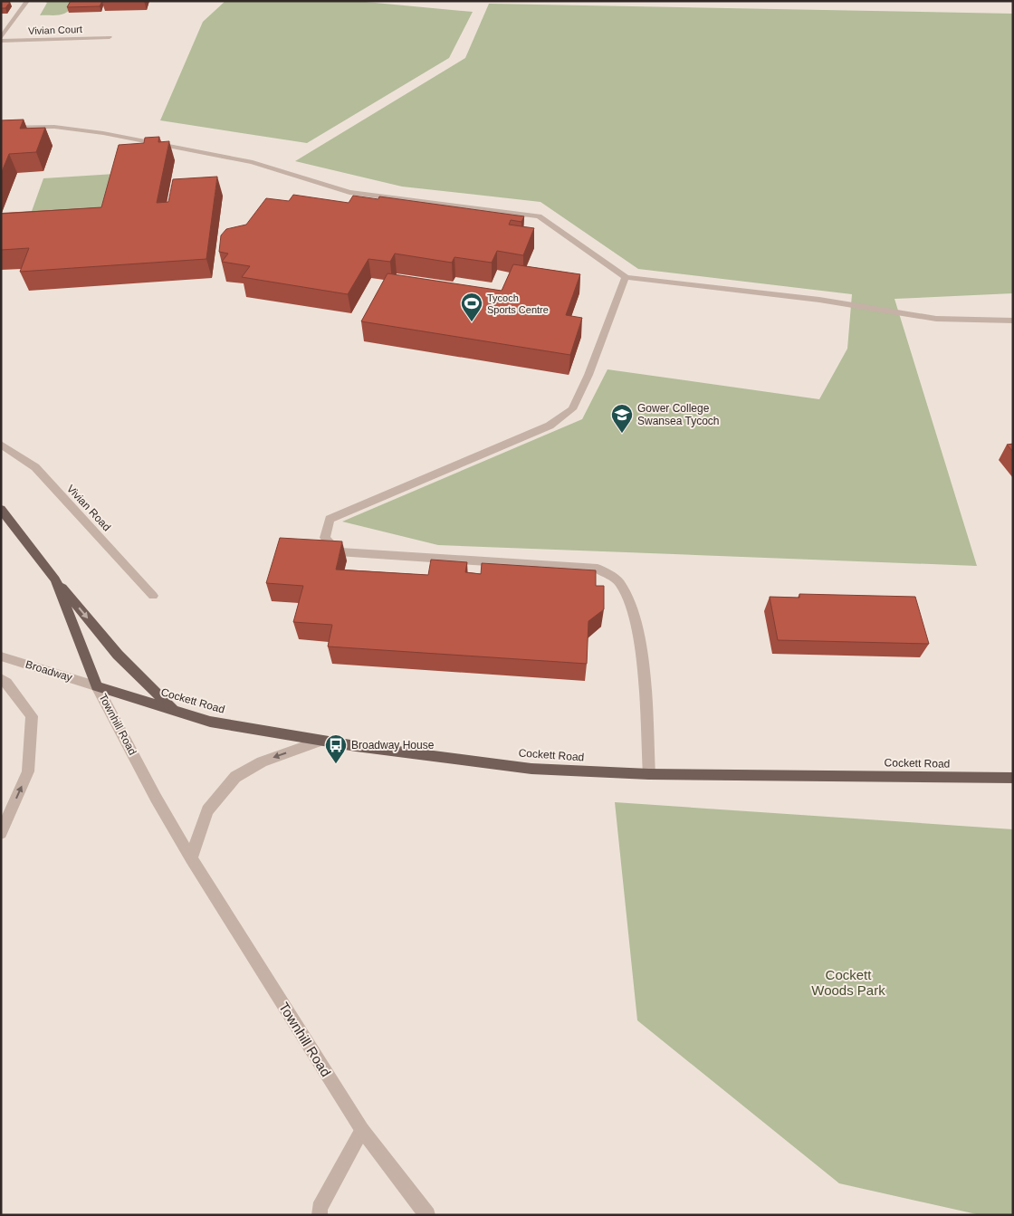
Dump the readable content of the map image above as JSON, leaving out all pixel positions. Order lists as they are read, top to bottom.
{
  "streets": {
    "main road": ["Cockett Road"],
    "street": [
      "Vivian Court",
      "Vivian Road",
      "Broadway",
      "Townhill Road"
    ]
  },
  "crossings": [
    ["Broadway", "Cockett Road"],
    ["Broadway", "Townhill Road"],
    ["Cockett Road", "Townhill Road"]
  ],
  "parks": ["Cockett Woods Park"],
  "places": {
    "sports": ["Tycoch Sports Centre"],
    "school or university": ["Gower College Swansea Tycoch"],
    "bus stop": ["Broadway House"]
  }
}
